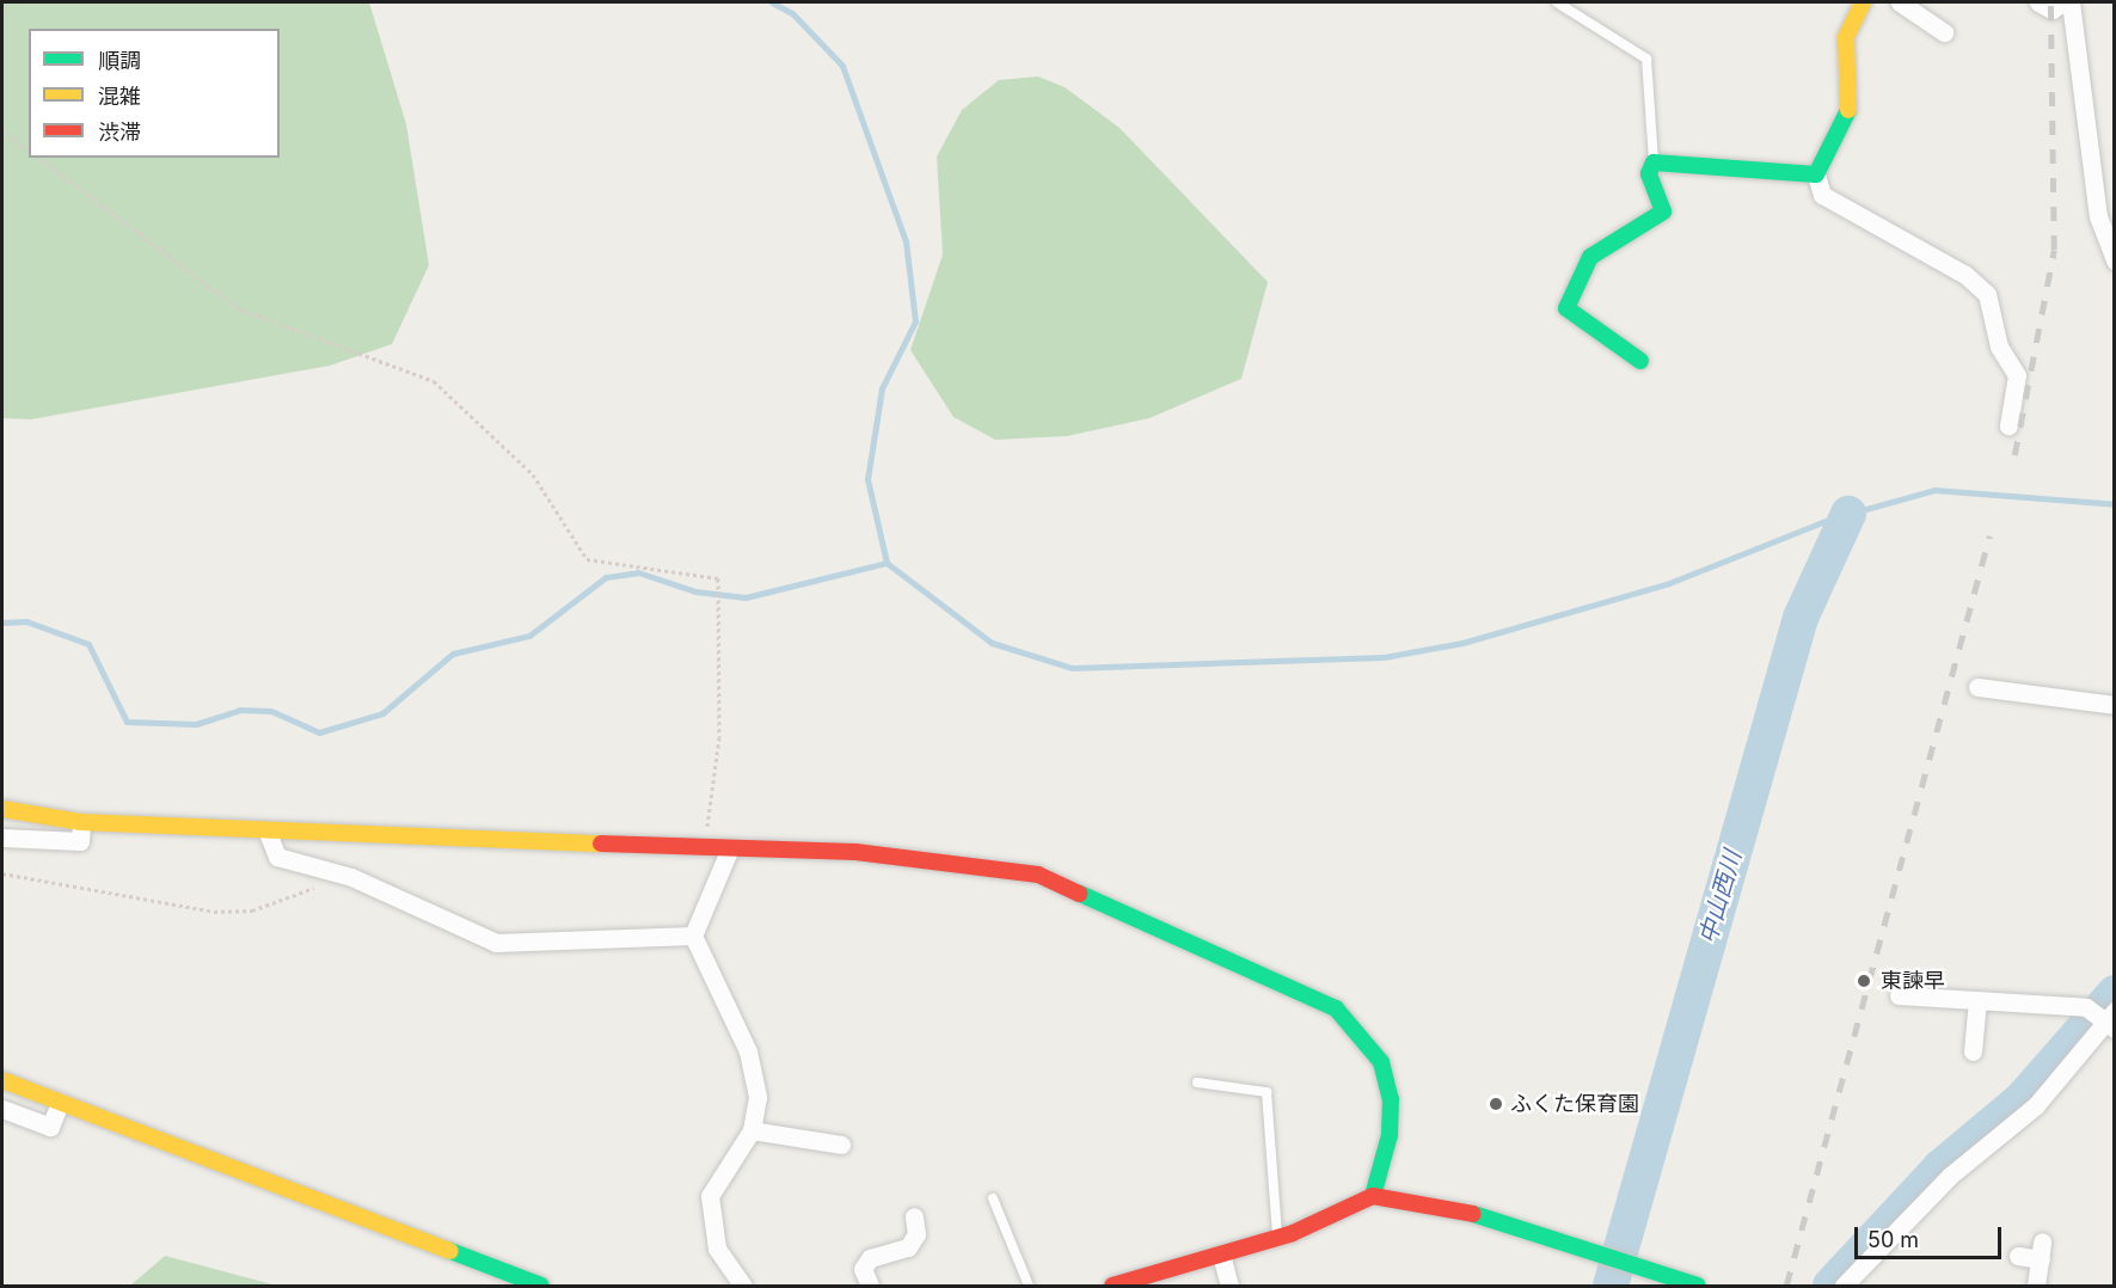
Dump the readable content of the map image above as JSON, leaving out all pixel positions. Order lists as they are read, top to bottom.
{
  "water": ["中山西川"],
  "places": ["東諫早", "ふくた保育園"],
  "legend": ["順調", "混雑", "渋滞"],
  "scale_bar": "50 m"
}
